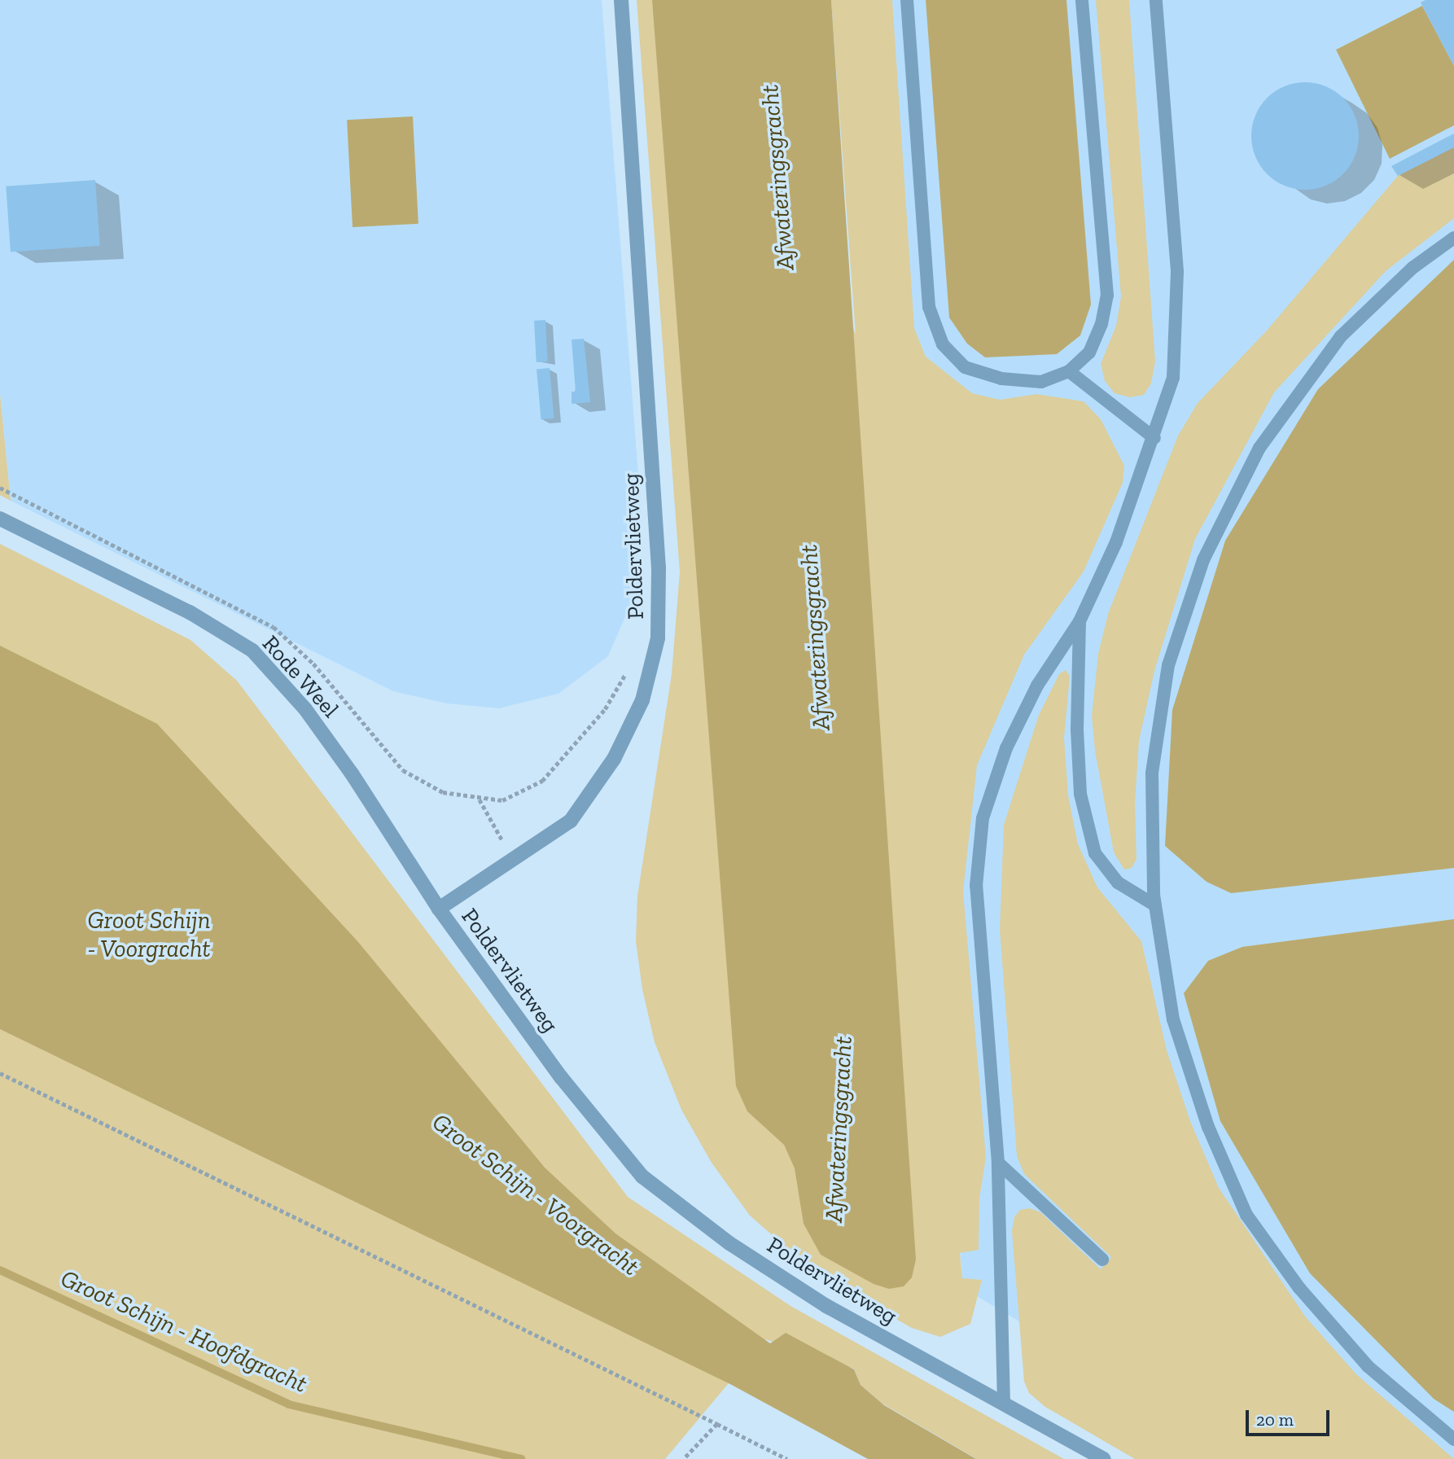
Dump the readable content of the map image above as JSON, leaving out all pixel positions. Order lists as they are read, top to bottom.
{
  "streets": {
    "street": ["Poldervlietweg", "Rode Weel"]
  },
  "crossings": [
    ["Poldervlietweg", "Rode Weel"]
  ],
  "water": ["Afwateringsgracht", "Groot Schijn - Voorgracht", "Groot Schijn - Hoofdgracht"],
  "scale_bar": "20 m"
}
